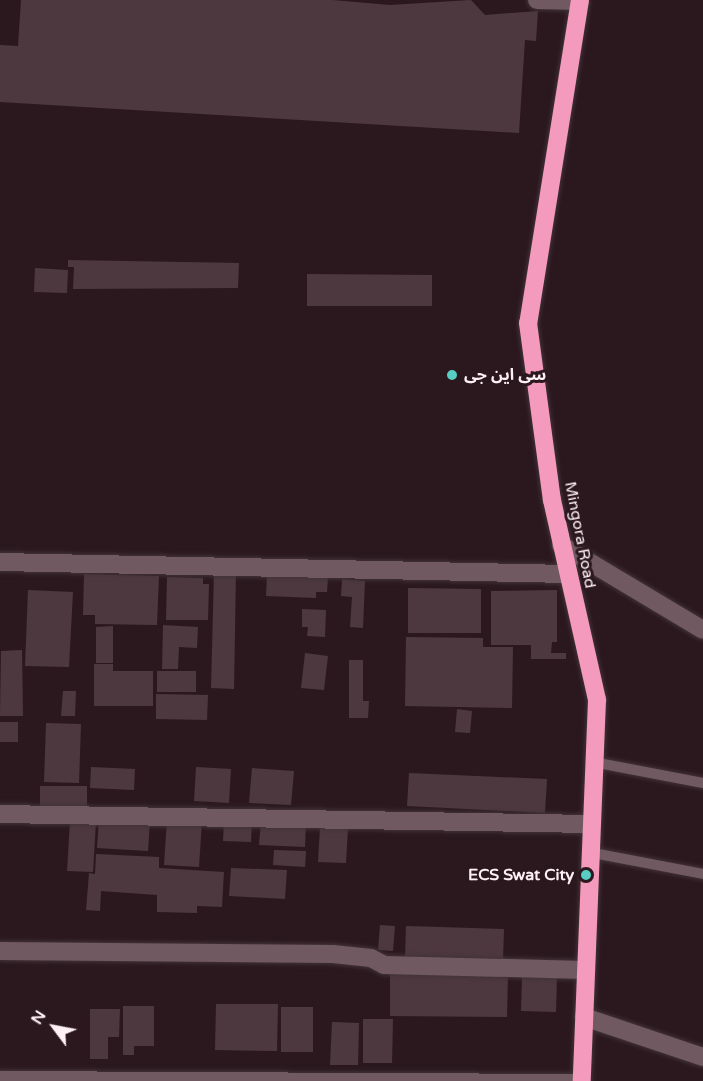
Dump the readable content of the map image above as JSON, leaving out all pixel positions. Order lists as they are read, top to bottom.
{
  "streets": {
    "highway": ["Mingora Road"]
  },
  "places": ["سی این جی", "ECS Swat City"],
  "north": "top left"
}
